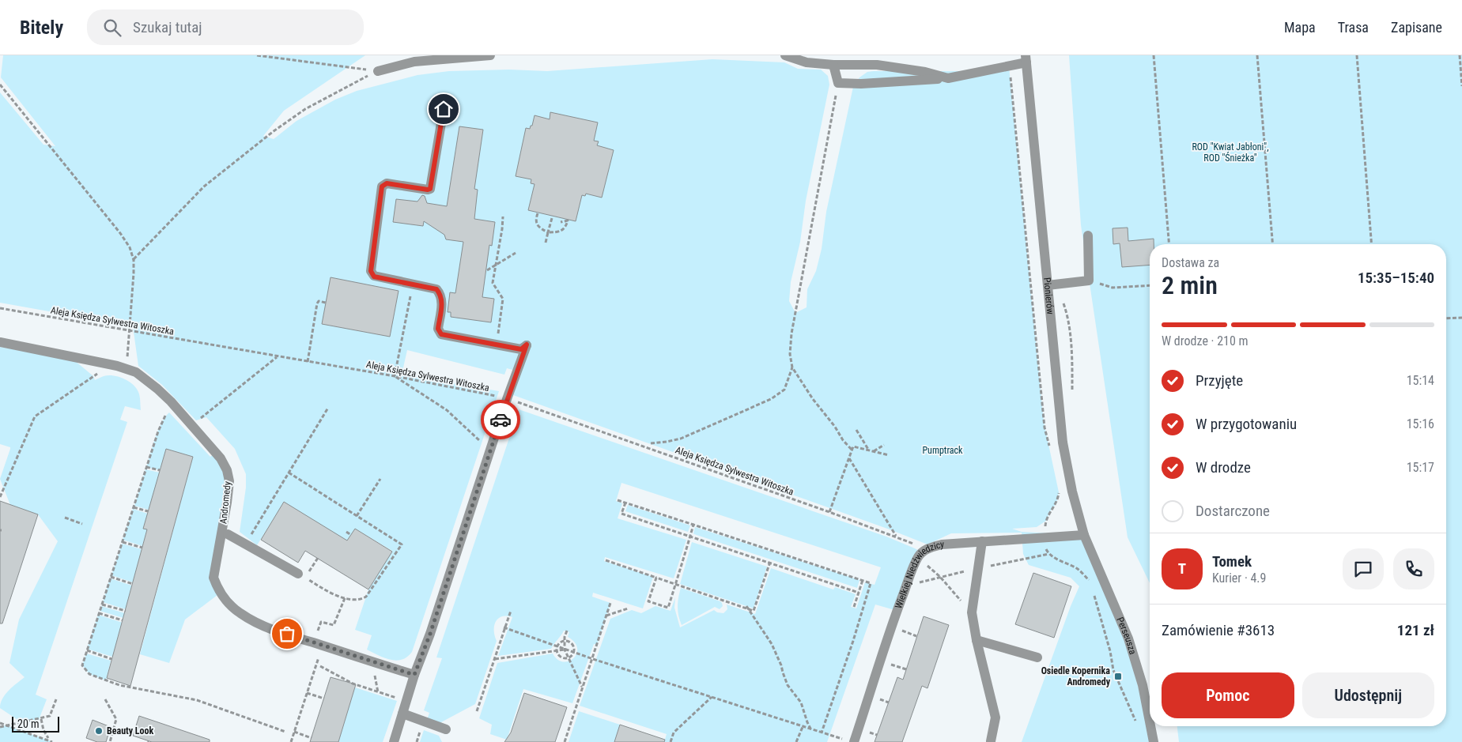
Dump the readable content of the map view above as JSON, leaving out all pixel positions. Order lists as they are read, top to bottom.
{
  "streets": {
    "street": [
      "Pionierów",
      "Andromedy",
      "Wielkiej Niedźwiedzicy",
      "Perseusza"
    ],
    "path": ["Aleja Księdza Sylwestra Witoszka"]
  },
  "crossings": [
    ["Pionierów", "Wielkiej Niedźwiedzicy"],
    ["Pionierów", "Perseusza"],
    ["Aleja Księdza Sylwestra Witoszka", "Wielkiej Niedźwiedzicy"],
    ["Wielkiej Niedźwiedzicy", "Perseusza"]
  ],
  "parks": ["ROD \"Kwiat Jabłoni\", ROD \"Śnieżka\"", "Pumptrack"],
  "places": {
    "transit": ["Osiedle Kopernika Andromedy"],
    "other": ["Beauty Look"]
  },
  "scale_bar": "20 m",
  "page": {
    "header": "Bitely",
    "search": "Szukaj tutaj",
    "nav": ["Mapa", "Trasa", "Zapisane"],
    "heading": ["2 min", "Dostawa za", "15:35–15:40"],
    "panel": [
      "Tomek",
      "Kurier · 4.9",
      "Zamówienie #3613",
      "121 zł"
    ],
    "bar": "W drodze · 210 m",
    "list": [
      ["Przyjęte", "15:14"],
      ["W przygotowaniu", "15:16"],
      ["W drodze", "15:17"],
      "Dostarczone"
    ],
    "round": "T",
    "buttons": ["Pomoc", "Udostępnij"],
    "scale": "20 m"
  }
}
